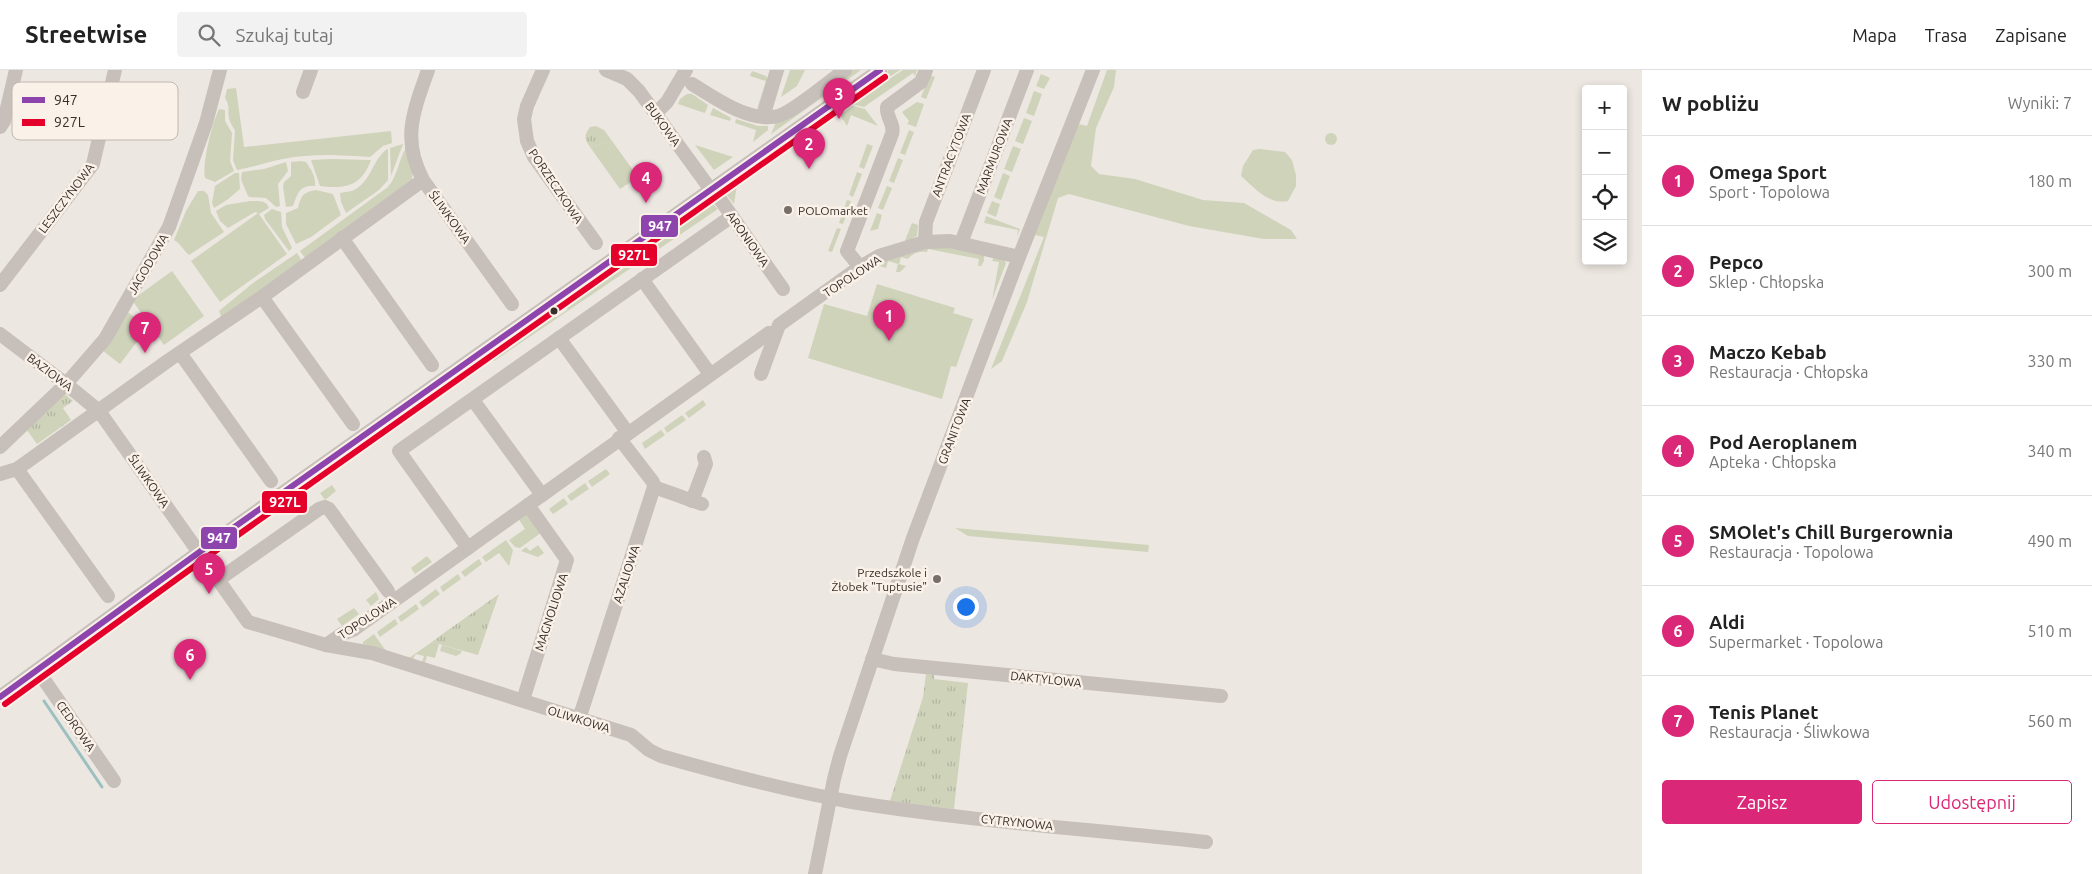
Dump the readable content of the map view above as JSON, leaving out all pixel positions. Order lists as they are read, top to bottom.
{
  "streets": {
    "street": [
      "BUKOWA",
      "ANTRACYTOWA",
      "MARMUROWA",
      "PORZECZKOWA",
      "LESZCZYNOWA",
      "ŚLIWKOWA",
      "ARONIOWA",
      "JAGODOWA",
      "TOPOLOWA",
      "BAZIOWA",
      "GRANITOWA",
      "AZALIOWA",
      "MAGNOLIOWA",
      "DAKTYLOWA",
      "OLIWKOWA",
      "CEDROWA",
      "CYTRYNOWA"
    ]
  },
  "crossings": [
    ["BUKOWA", "ARONIOWA"],
    ["ANTRACYTOWA", "TOPOLOWA"],
    ["MARMUROWA", "TOPOLOWA"],
    ["ŚLIWKOWA", "TOPOLOWA"],
    ["ŚLIWKOWA", "BAZIOWA"],
    ["JAGODOWA", "BAZIOWA"],
    ["TOPOLOWA", "GRANITOWA"],
    ["TOPOLOWA", "MAGNOLIOWA"],
    ["TOPOLOWA", "OLIWKOWA"],
    ["GRANITOWA", "DAKTYLOWA"],
    ["GRANITOWA", "OLIWKOWA"],
    ["GRANITOWA", "CYTRYNOWA"],
    ["AZALIOWA", "OLIWKOWA"],
    ["MAGNOLIOWA", "OLIWKOWA"],
    ["OLIWKOWA", "CYTRYNOWA"]
  ],
  "places": ["POLOmarket", "Przedszkole i Żłobek \"Tuptusie\""],
  "lines": ["transit line 947", "transit line 927L"],
  "legend": ["947", "927L"],
  "page": {
    "header": "Streetwise",
    "search": "Szukaj tutaj",
    "nav": ["Mapa", "Trasa", "Zapisane"],
    "heading": ["W pobliżu", "Wyniki: 7"],
    "pins": [
      "3",
      "2",
      "4",
      "1",
      "7",
      "5",
      "6"
    ],
    "map_buttons": ["+", "−"],
    "list": [
      {
        "mark": "1",
        "name": "Omega Sport",
        "note": "Sport · Topolowa",
        "value": "180 m"
      },
      {
        "mark": "2",
        "name": "Pepco",
        "note": "Sklep · Chłopska",
        "value": "300 m"
      },
      {
        "mark": "3",
        "name": "Maczo Kebab",
        "note": "Restauracja · Chłopska",
        "value": "330 m"
      },
      {
        "mark": "4",
        "name": "Pod Aeroplanem",
        "note": "Apteka · Chłopska",
        "value": "340 m"
      },
      {
        "mark": "5",
        "name": "SMOlet's Chill Burgerownia",
        "note": "Restauracja · Topolowa",
        "value": "490 m"
      },
      {
        "mark": "6",
        "name": "Aldi",
        "note": "Supermarket · Topolowa",
        "value": "510 m"
      },
      {
        "mark": "7",
        "name": "Tenis Planet",
        "note": "Restauracja · Śliwkowa",
        "value": "560 m"
      }
    ],
    "buttons": ["Zapisz", "Udostępnij"]
  }
}
